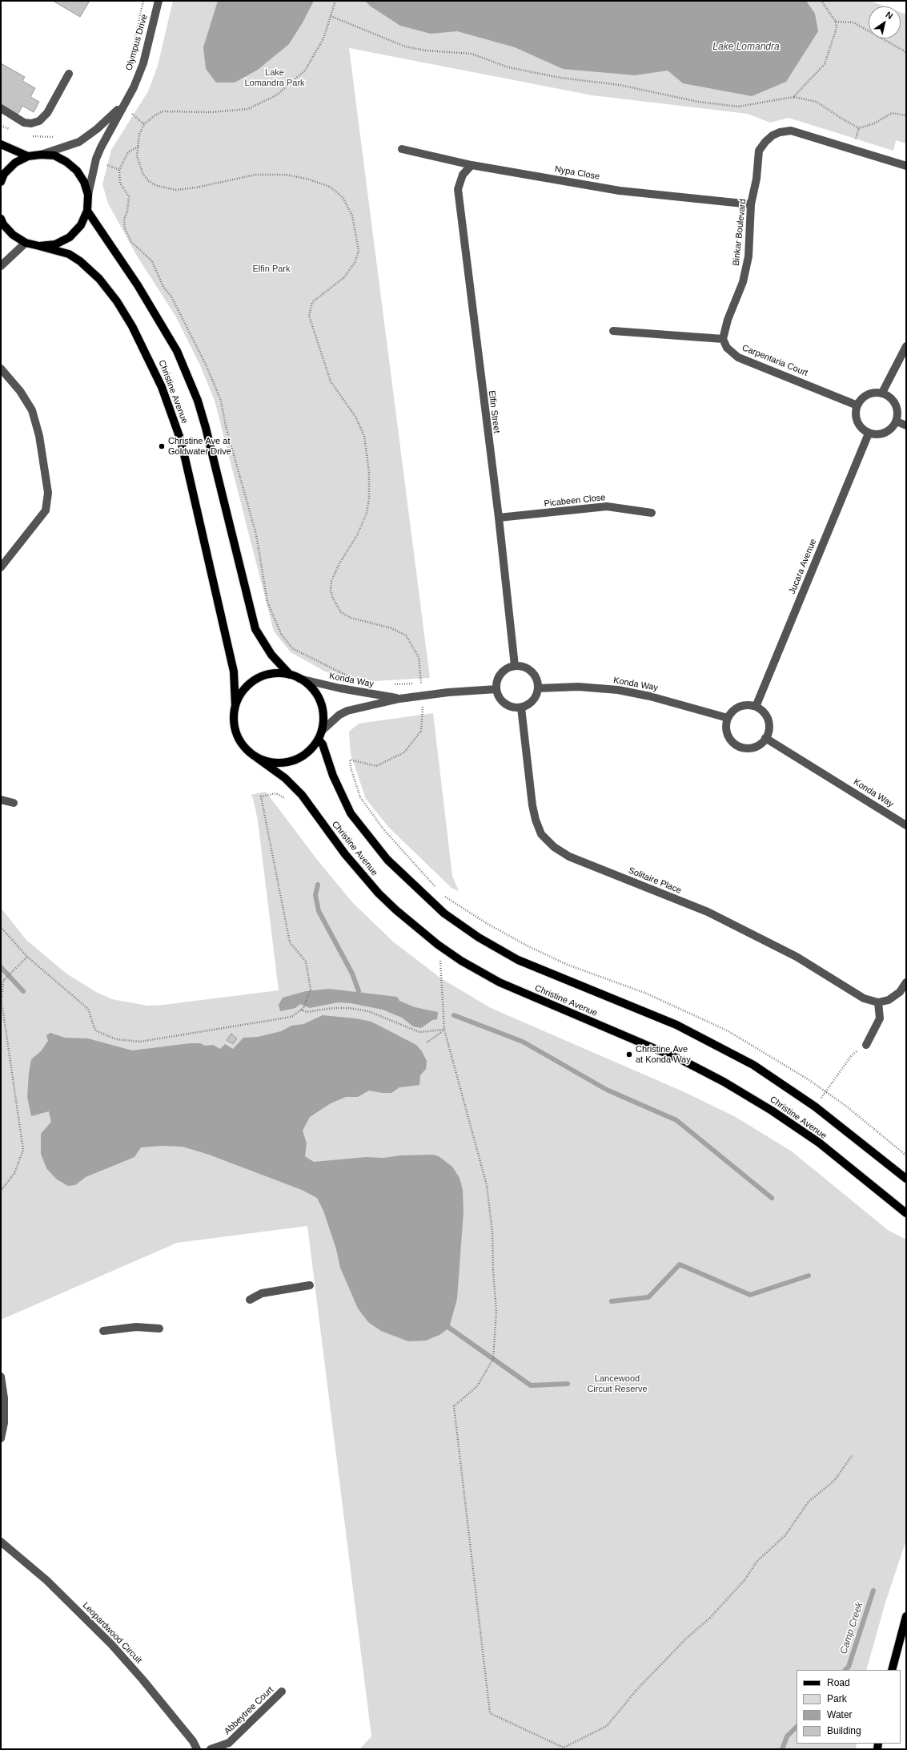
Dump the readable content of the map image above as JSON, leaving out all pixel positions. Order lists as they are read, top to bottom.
{
  "streets": {
    "main road": ["Christine Avenue"],
    "street": [
      "Olympus Drive",
      "Nypa Close",
      "Binkar Boulevard",
      "Carpentaria Court",
      "Elfin Street",
      "Picabeen Close",
      "Jucara Avenue",
      "Konda Way",
      "Solitaire Place",
      "Leopardwood Circuit",
      "Abbeytree Court"
    ]
  },
  "crossings": [
    ["Nypa Close", "Binkar Boulevard"],
    ["Nypa Close", "Elfin Street"],
    ["Binkar Boulevard", "Carpentaria Court"],
    ["Carpentaria Court", "Jucara Avenue"],
    ["Christine Avenue", "Konda Way"],
    ["Elfin Street", "Picabeen Close"],
    ["Elfin Street", "Konda Way"],
    ["Elfin Street", "Solitaire Place"],
    ["Jucara Avenue", "Konda Way"],
    ["Konda Way", "Solitaire Place"]
  ],
  "water": ["Lake Lomandra", "Camp Creek"],
  "parks": ["Lake Lomandra Park", "Elfin Park", "Lancewood Circuit Reserve"],
  "places": ["Christine Ave at Goldwater Drive", "Christine Ave at Konda Way"],
  "legend": [
    "Road",
    "Park",
    "Water",
    "Building"
  ],
  "north": "top right"
}
